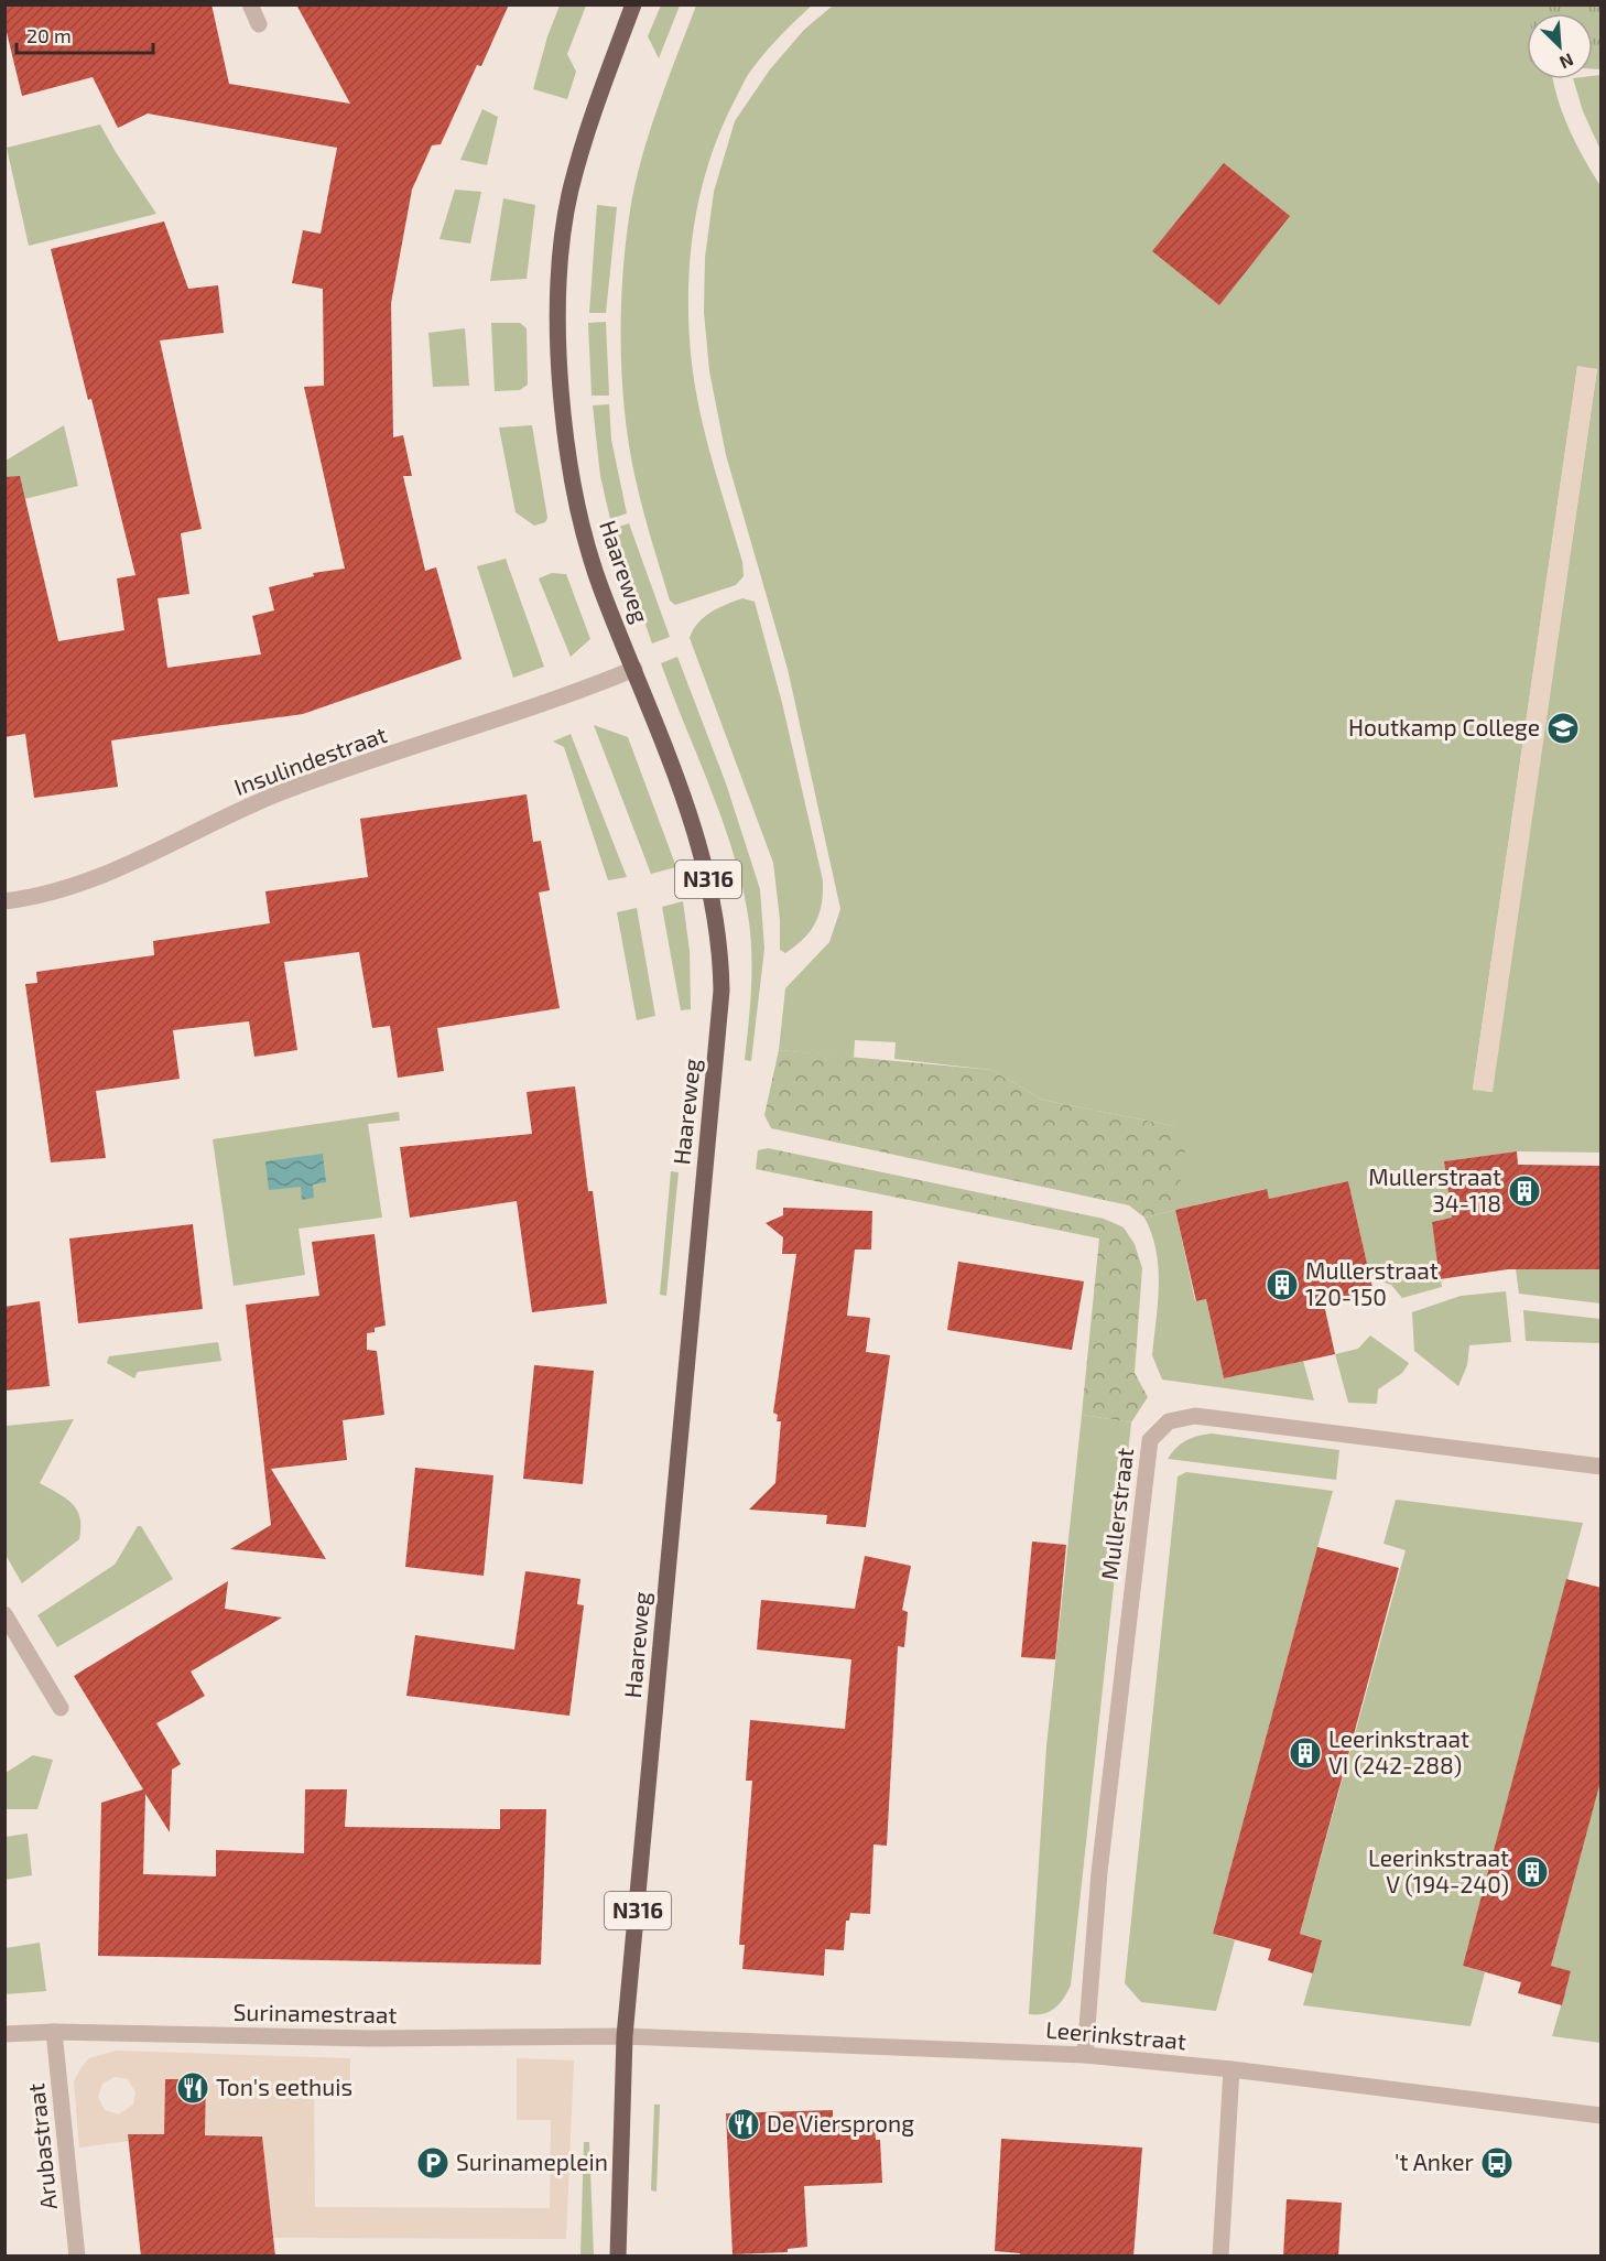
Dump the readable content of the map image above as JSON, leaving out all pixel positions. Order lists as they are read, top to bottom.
{
  "streets": {
    "main road": ["Haareweg", "N316"],
    "street": [
      "Insulindestraat",
      "Mullerstraat",
      "Surinamestraat",
      "Leerinkstraat",
      "Arubastraat"
    ]
  },
  "crossings": [
    ["Haareweg", "Insulindestraat"],
    ["Haareweg", "Surinamestraat"],
    ["Haareweg", "Leerinkstraat"],
    ["Mullerstraat", "Leerinkstraat"],
    ["Surinamestraat", "Leerinkstraat"],
    ["Surinamestraat", "Arubastraat"]
  ],
  "places": {
    "school or university": ["Houtkamp College"],
    "building": [
      "Mullerstraat 34-118",
      "Mullerstraat 120-150",
      "Leerinkstraat VI (242-288)",
      "Leerinkstraat V (194-240)"
    ],
    "restaurant": ["Ton's eethuis", "De Viersprong"],
    "parking": ["Surinameplein"],
    "bus stop": ["'t Anker"]
  },
  "scale_bar": "20 m",
  "north": "bottom right"
}
